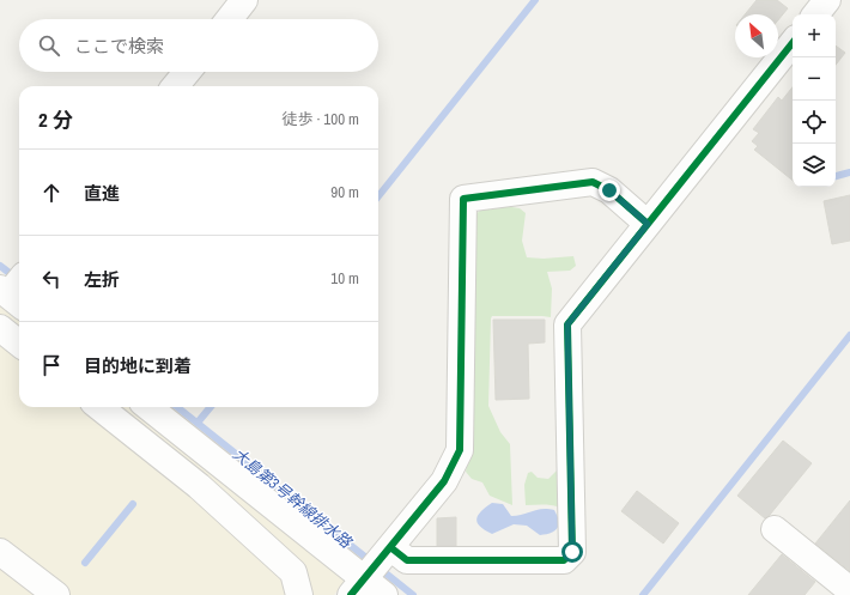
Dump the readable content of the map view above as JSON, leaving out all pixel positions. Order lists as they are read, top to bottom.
{
  "water": ["大島第3号幹線排水路"],
  "north": "top left",
  "page": {
    "map_buttons": ["+", "−"],
    "search": "ここで検索",
    "heading": ["2 分", "徒歩 · 100 m"],
    "list": [
      ["直進", "90 m"],
      ["左折", "10 m"],
      "目的地に到着"
    ]
  }
}
